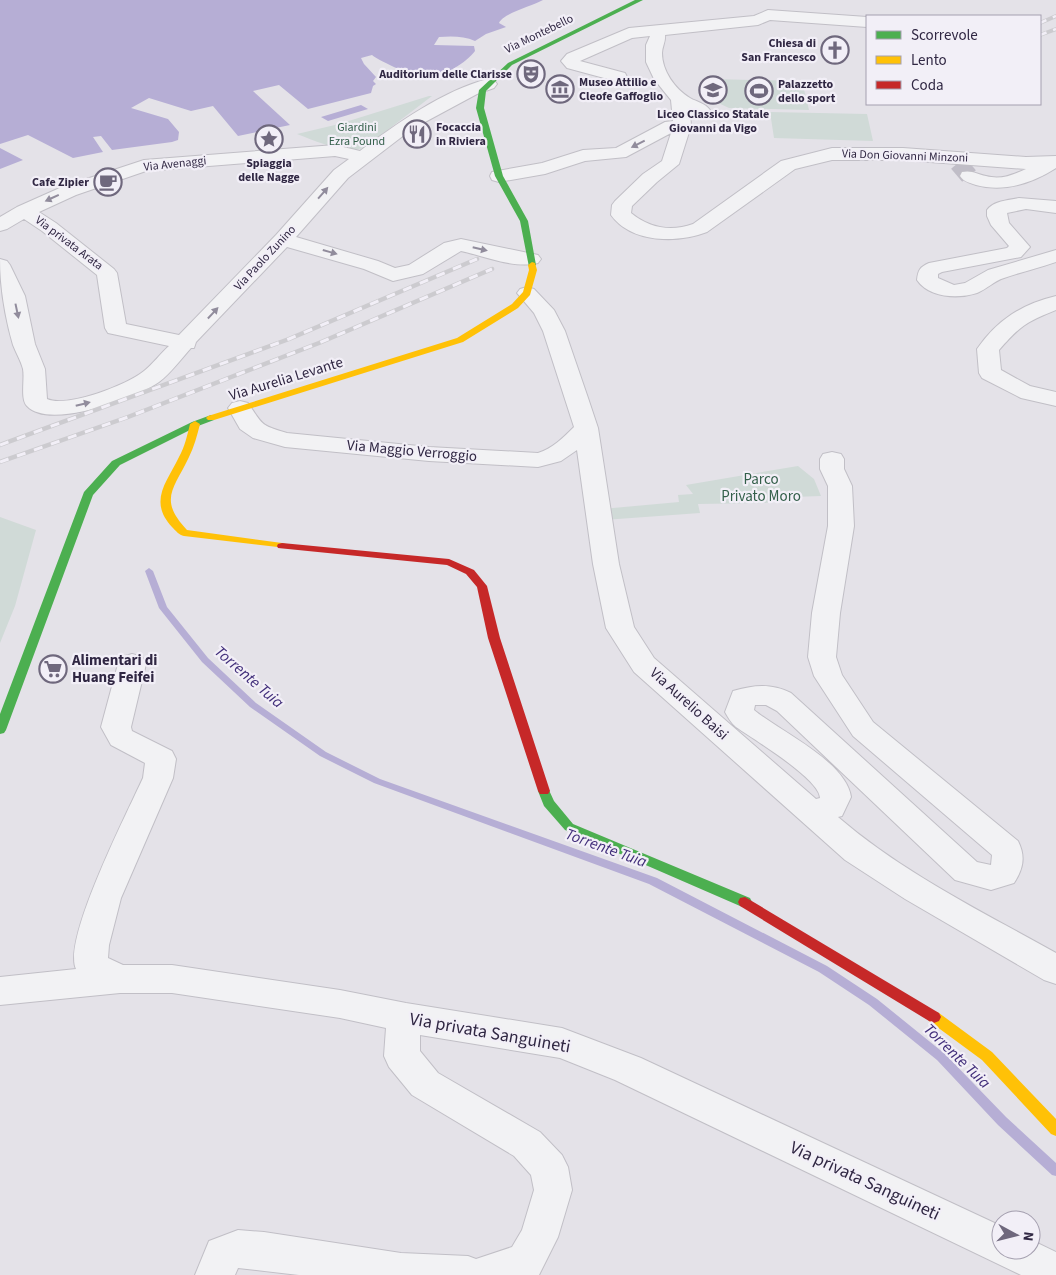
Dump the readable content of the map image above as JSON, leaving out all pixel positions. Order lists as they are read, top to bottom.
{
  "streets": {
    "main road": ["Via Montebello", "Via Aurelia Levante"],
    "street": [
      "Via Don Giovanni Minzoni",
      "Via Avenaggi",
      "Via privata Arata",
      "Via Paolo Zunino",
      "Via Maggio Verroggio",
      "Via Aurelio Baisi",
      "Via privata Sanguineti"
    ]
  },
  "crossings": [
    ["Via Montebello", "Via Paolo Zunino"],
    ["Via Avenaggi", "Via privata Arata"],
    ["Via Avenaggi", "Via Paolo Zunino"],
    ["Via privata Arata", "Via Paolo Zunino"],
    ["Via Aurelia Levante", "Via Maggio Verroggio"],
    ["Via Aurelia Levante", "Via Aurelio Baisi"],
    ["Via Maggio Verroggio", "Via Aurelio Baisi"]
  ],
  "one_way": ["Via Avenaggi"],
  "water": ["Torrente Tuia"],
  "parks": ["Giardini Ezra Pound", "Parco Privato Moro"],
  "places": {
    "church": ["Chiesa di San Francesco"],
    "theatre": ["Auditorium delle Clarisse"],
    "museum": ["Museo Attilio e Cleofe Gaffoglio"],
    "school or university": ["Liceo Classico Statale Giovanni da Vigo"],
    "sports": ["Palazzetto dello sport"],
    "restaurant": ["Focaccia in Riviera"],
    "place": ["Spiaggia delle Nagge"],
    "cafe": ["Cafe Zipier"],
    "supermarket": ["Alimentari di Huang Feifei"]
  },
  "legend": ["Scorrevole", "Lento", "Coda"],
  "north": "right"
}
